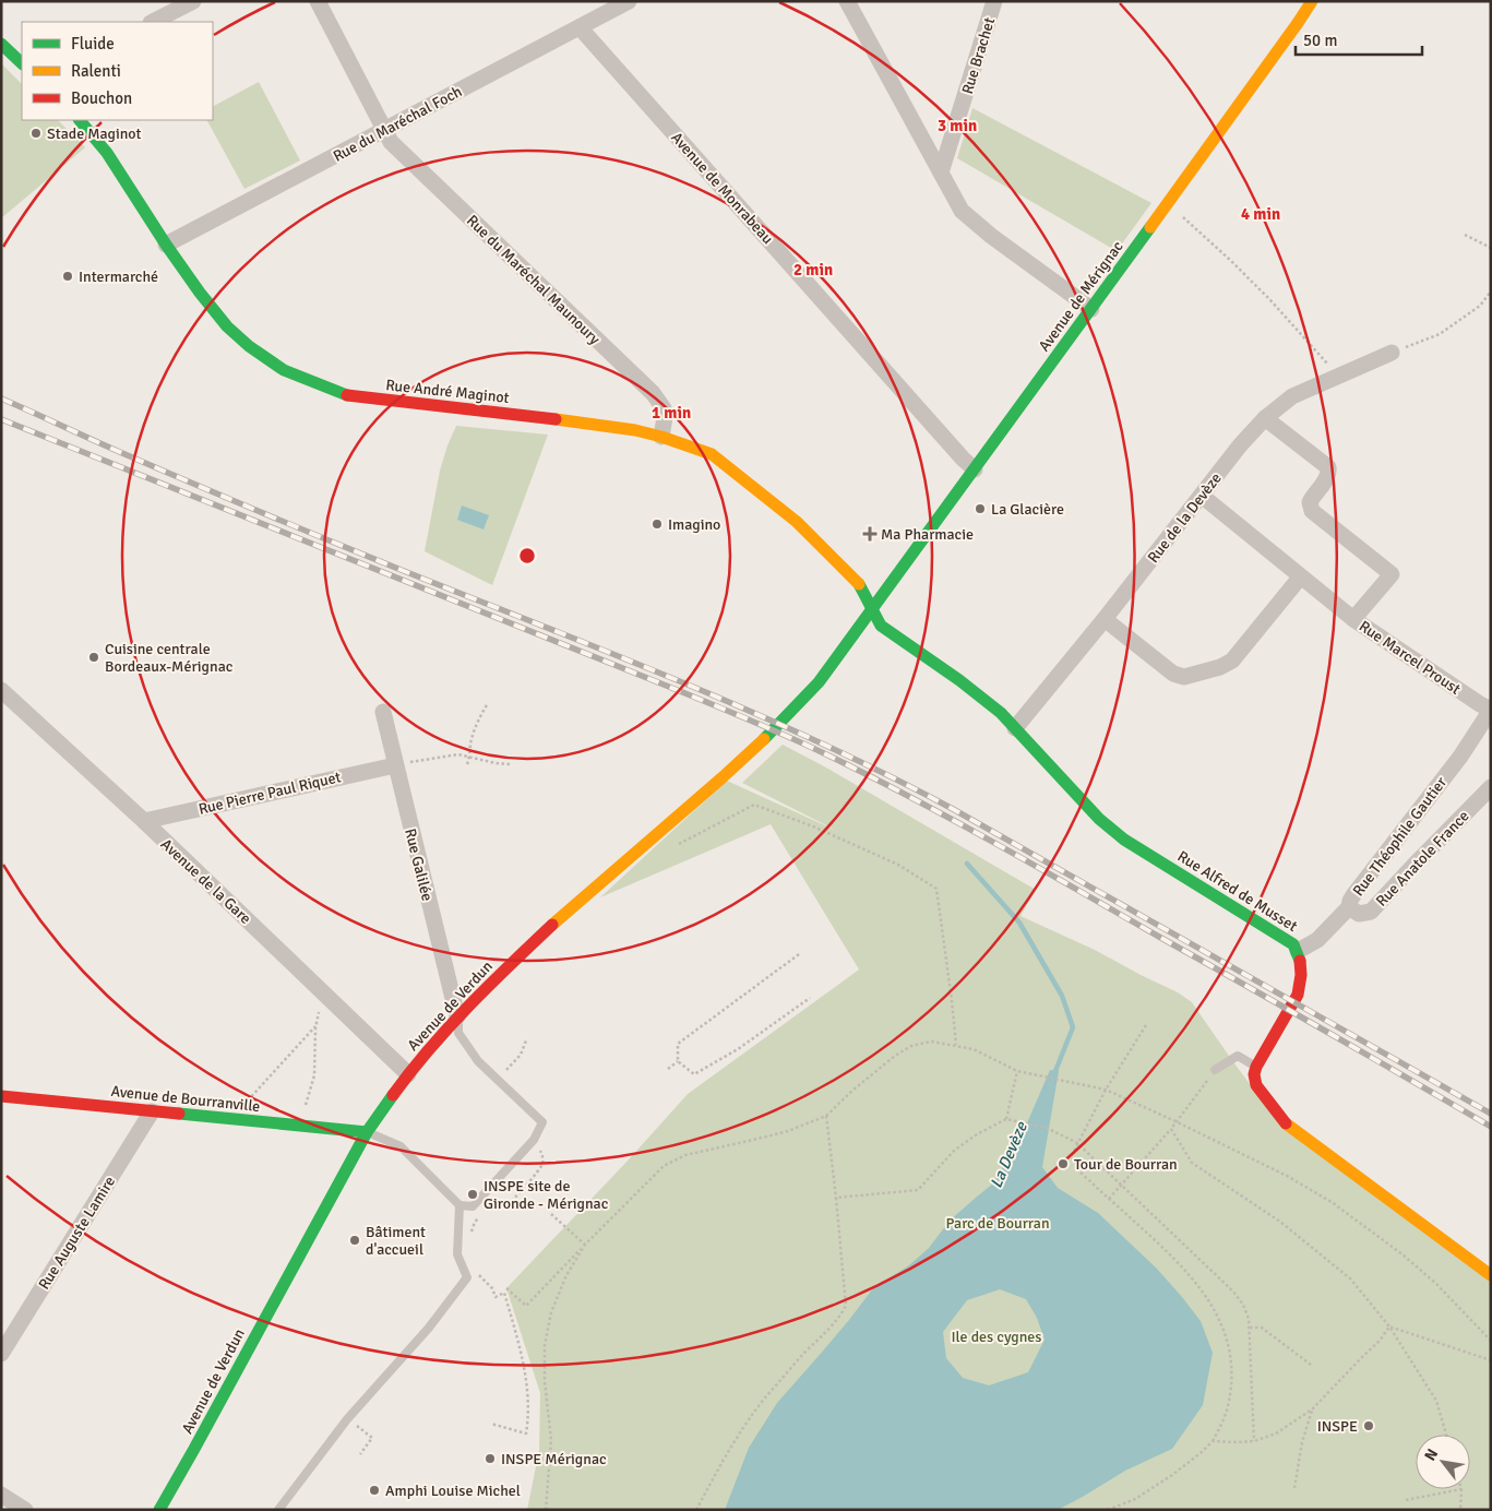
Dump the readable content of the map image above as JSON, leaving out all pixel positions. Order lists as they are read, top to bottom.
{
  "streets": {
    "street": [
      "Rue Brachet",
      "Rue du Maréchal Foch",
      "Avenue de Monrabeau",
      "Rue du Maréchal Maunoury",
      "Avenue de Mérignac",
      "Rue André Maginot",
      "Rue de la Devèze",
      "Rue Marcel Proust",
      "Rue Pierre Paul Riquet",
      "Rue Théophile Gautier",
      "Rue Anatole France",
      "Rue Galilée",
      "Avenue de la Gare",
      "Rue Alfred de Musset",
      "Avenue de Verdun",
      "Avenue de Bourranville",
      "Rue Auguste Lamire"
    ]
  },
  "crossings": [
    ["Rue du Maréchal Foch", "Avenue de Monrabeau"],
    ["Rue du Maréchal Foch", "Rue du Maréchal Maunoury"],
    ["Rue du Maréchal Foch", "Rue André Maginot"],
    ["Avenue de Monrabeau", "Avenue de Mérignac"],
    ["Rue du Maréchal Maunoury", "Rue André Maginot"],
    ["Avenue de Mérignac", "Rue André Maginot"],
    ["Avenue de Mérignac", "Rue Alfred de Musset"],
    ["Avenue de Mérignac", "Avenue de Verdun"],
    ["Rue André Maginot", "Rue Alfred de Musset"],
    ["Rue André Maginot", "Avenue de Verdun"],
    ["Rue de la Devèze", "Rue Marcel Proust"],
    ["Rue de la Devèze", "Rue Alfred de Musset"],
    ["Rue Marcel Proust", "Rue Théophile Gautier"],
    ["Rue Pierre Paul Riquet", "Rue Galilée"],
    ["Rue Pierre Paul Riquet", "Avenue de la Gare"],
    ["Rue Théophile Gautier", "Rue Anatole France"],
    ["Rue Théophile Gautier", "Rue Alfred de Musset"],
    ["Rue Galilée", "Avenue de Verdun"],
    ["Avenue de la Gare", "Avenue de Verdun"],
    ["Rue Alfred de Musset", "Avenue de Verdun"],
    ["Avenue de Verdun", "Avenue de Bourranville"],
    ["Avenue de Bourranville", "Rue Auguste Lamire"]
  ],
  "water": ["La Devèze"],
  "parks": ["Parc de Bourran", "Ile des cygnes"],
  "places": {
    "other": [
      "Stade Maginot",
      "Intermarché",
      "La Glacière",
      "Imagino",
      "Cuisine centrale Bordeaux-Mérignac",
      "Tour de Bourran",
      "INSPE site de Gironde - Mérignac",
      "Bâtiment d'accueil",
      "INSPE",
      "INSPE Mérignac",
      "Amphi Louise Michel"
    ],
    "health": ["Ma Pharmacie"]
  },
  "legend": ["Fluide", "Ralenti", "Bouchon"],
  "scale_bar": "50 m",
  "north": "top left",
  "rings": [
    "3 min",
    "4 min",
    "2 min",
    "1 min"
  ]
}
